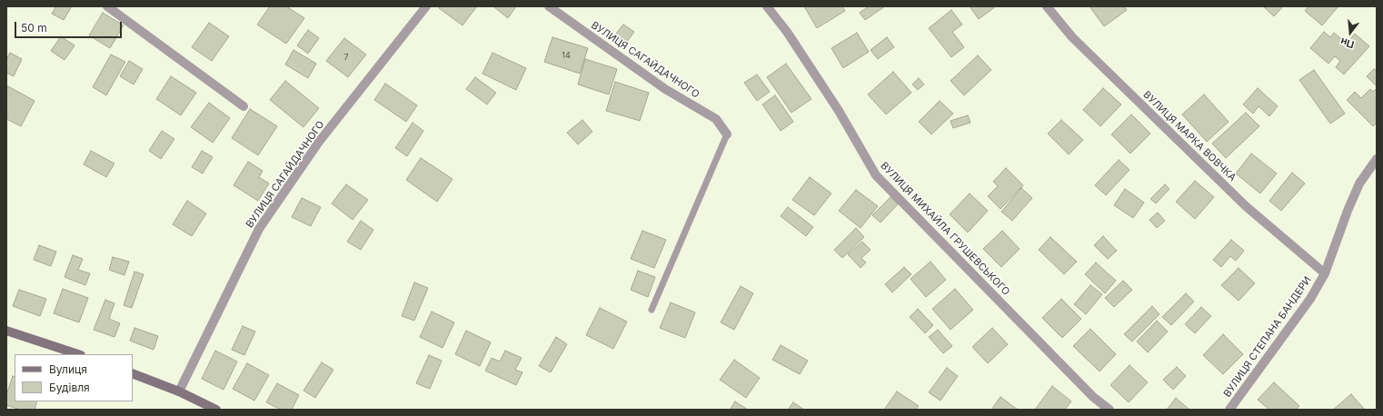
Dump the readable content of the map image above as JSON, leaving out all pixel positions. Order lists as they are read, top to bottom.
{
  "streets": {
    "street": [
      "ВУЛИЦЯ САГАЙДАЧНОГО",
      "ВУЛИЦЯ МАРКА ВОВЧКА",
      "ВУЛИЦЯ МИХАЙЛА ГРУШЕВСЬКОГО",
      "ВУЛИЦЯ СТЕПАНА БАНДЕРИ"
    ]
  },
  "crossings": [
    ["ВУЛИЦЯ МАРКА ВОВЧКА", "ВУЛИЦЯ СТЕПАНА БАНДЕРИ"]
  ],
  "house_numbers": ["14", "7"],
  "legend": ["Вулиця", "Будівля"],
  "scale_bar": "50 m",
  "north": "bottom"
}
